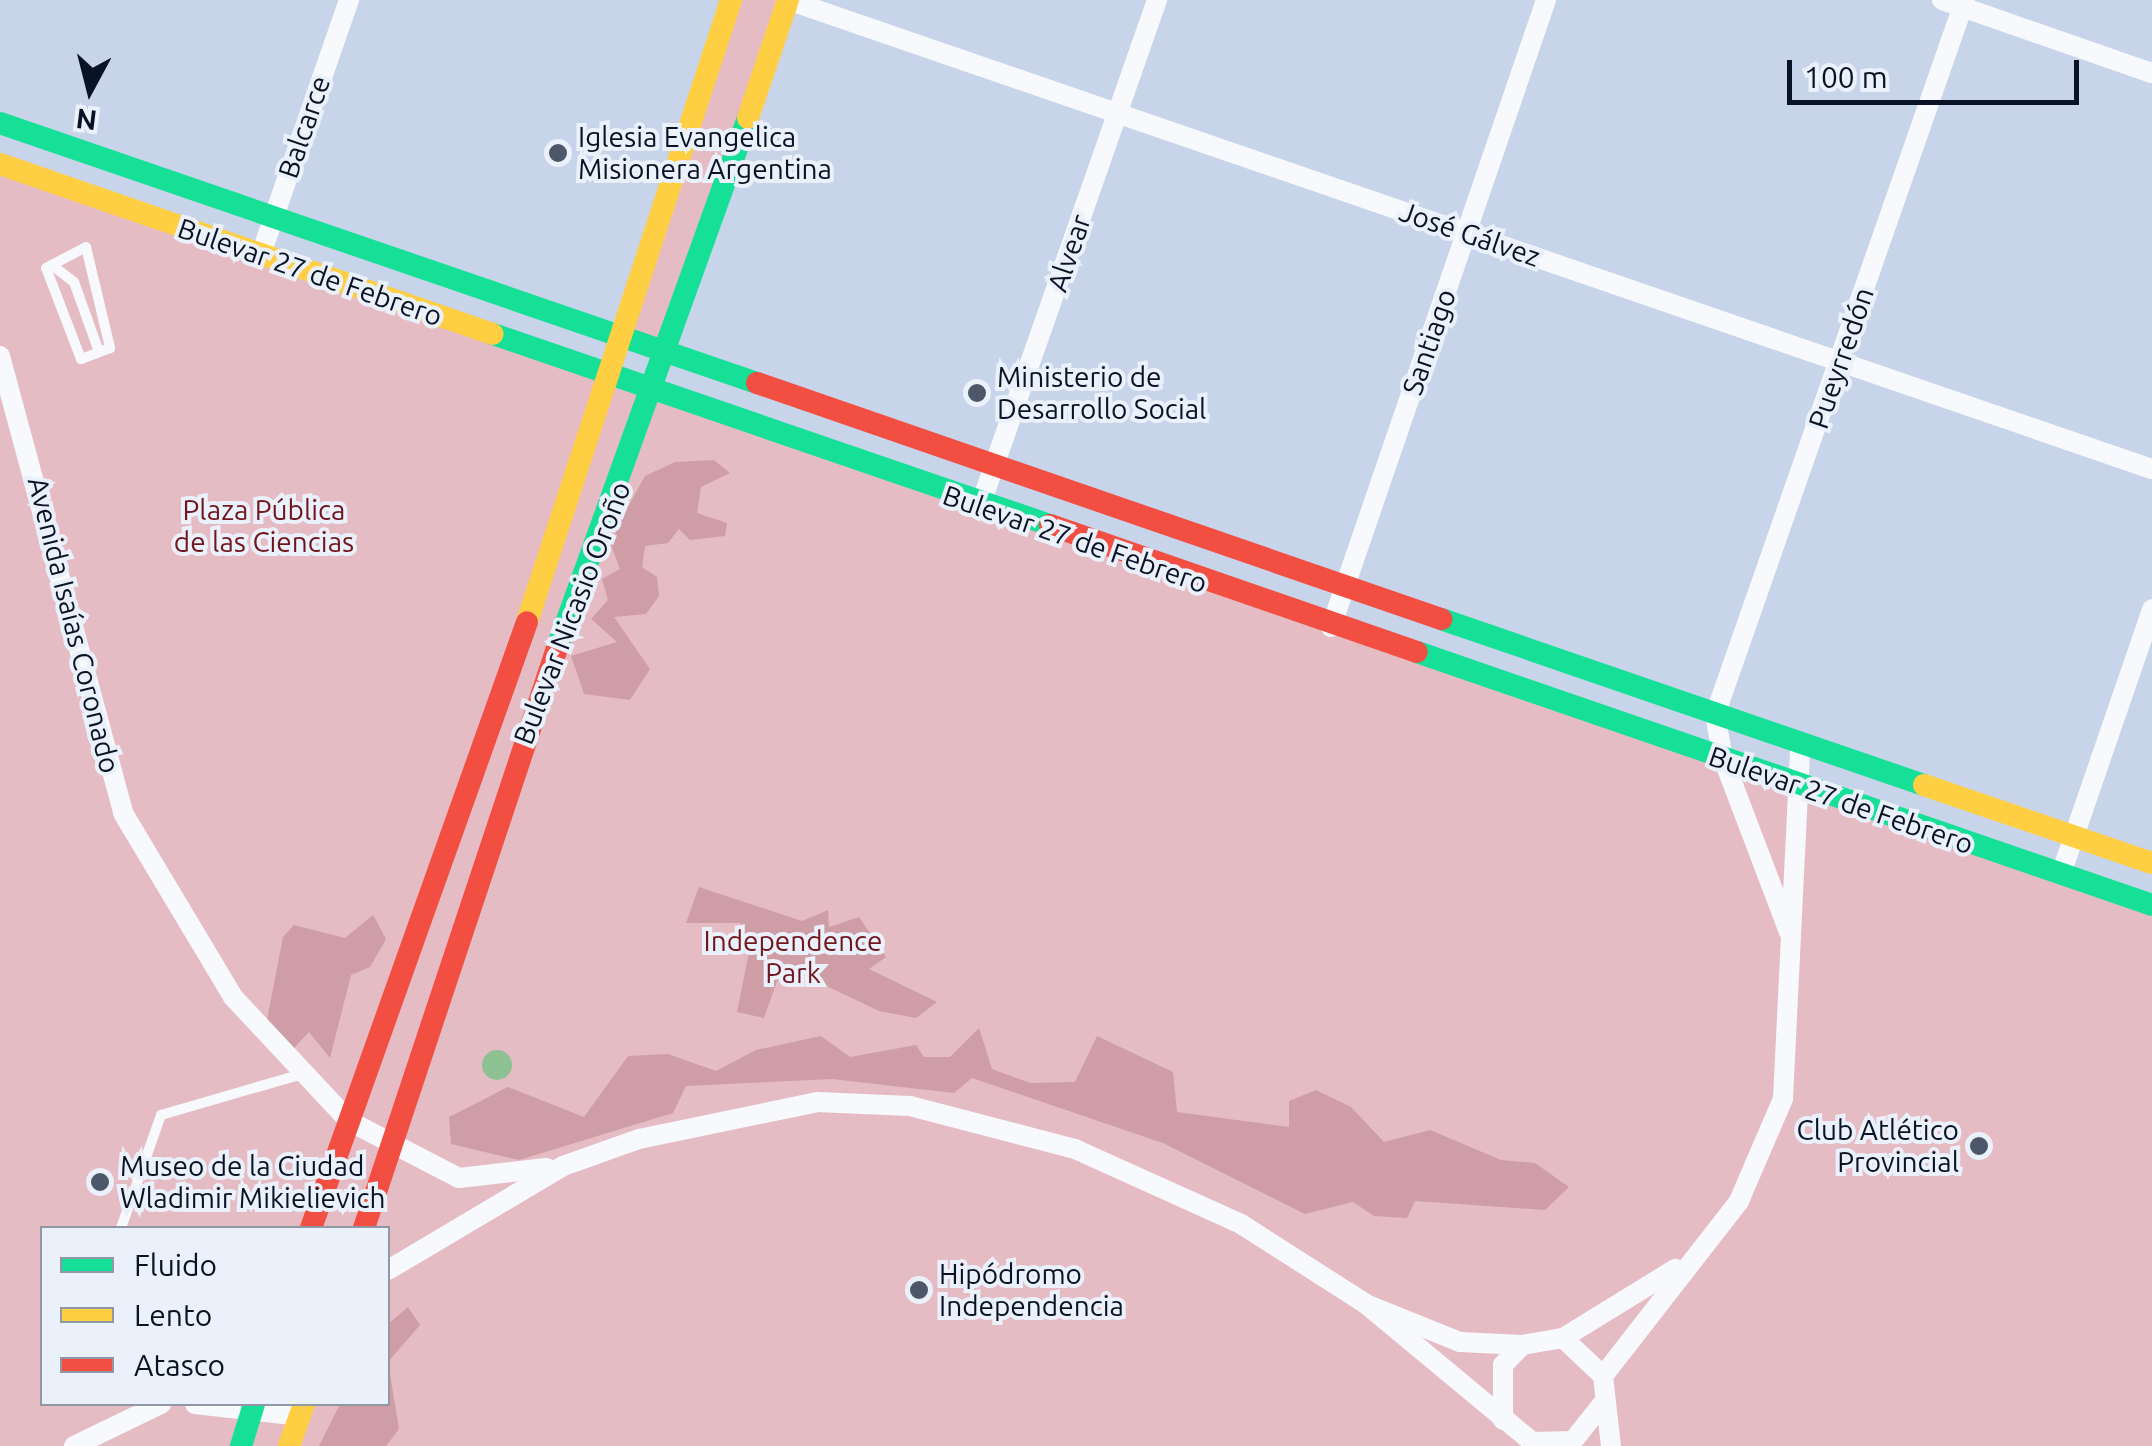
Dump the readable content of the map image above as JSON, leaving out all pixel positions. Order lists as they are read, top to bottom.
{
  "streets": {
    "main road": ["Bulevar 27 de Febrero", "Bulevar Nicasio Oroño"],
    "street": [
      "Balcarce",
      "José Gálvez",
      "Alvear",
      "Santiago",
      "Pueyrredón",
      "Avenida Isaías Coronado"
    ]
  },
  "crossings": [
    ["Balcarce", "Bulevar 27 de Febrero"],
    ["José Gálvez", "Alvear"],
    ["José Gálvez", "Santiago"],
    ["José Gálvez", "Pueyrredón"],
    ["José Gálvez", "Bulevar Nicasio Oroño"],
    ["Alvear", "Bulevar 27 de Febrero"],
    ["Bulevar 27 de Febrero", "Santiago"],
    ["Bulevar 27 de Febrero", "Pueyrredón"],
    ["Bulevar 27 de Febrero", "Bulevar Nicasio Oroño"],
    ["Bulevar Nicasio Oroño", "Avenida Isaías Coronado"]
  ],
  "parks": ["Plaza Pública de las Ciencias", "Independence Park"],
  "places": [
    "Iglesia Evangelica Misionera Argentina",
    "Ministerio de Desarrollo Social",
    "Club Atlético Provincial",
    "Museo de la Ciudad Wladimir Mikielievich",
    "Hipódromo Independencia"
  ],
  "legend": ["Fluido", "Lento", "Atasco"],
  "scale_bar": "100 m",
  "north": "bottom"
}
